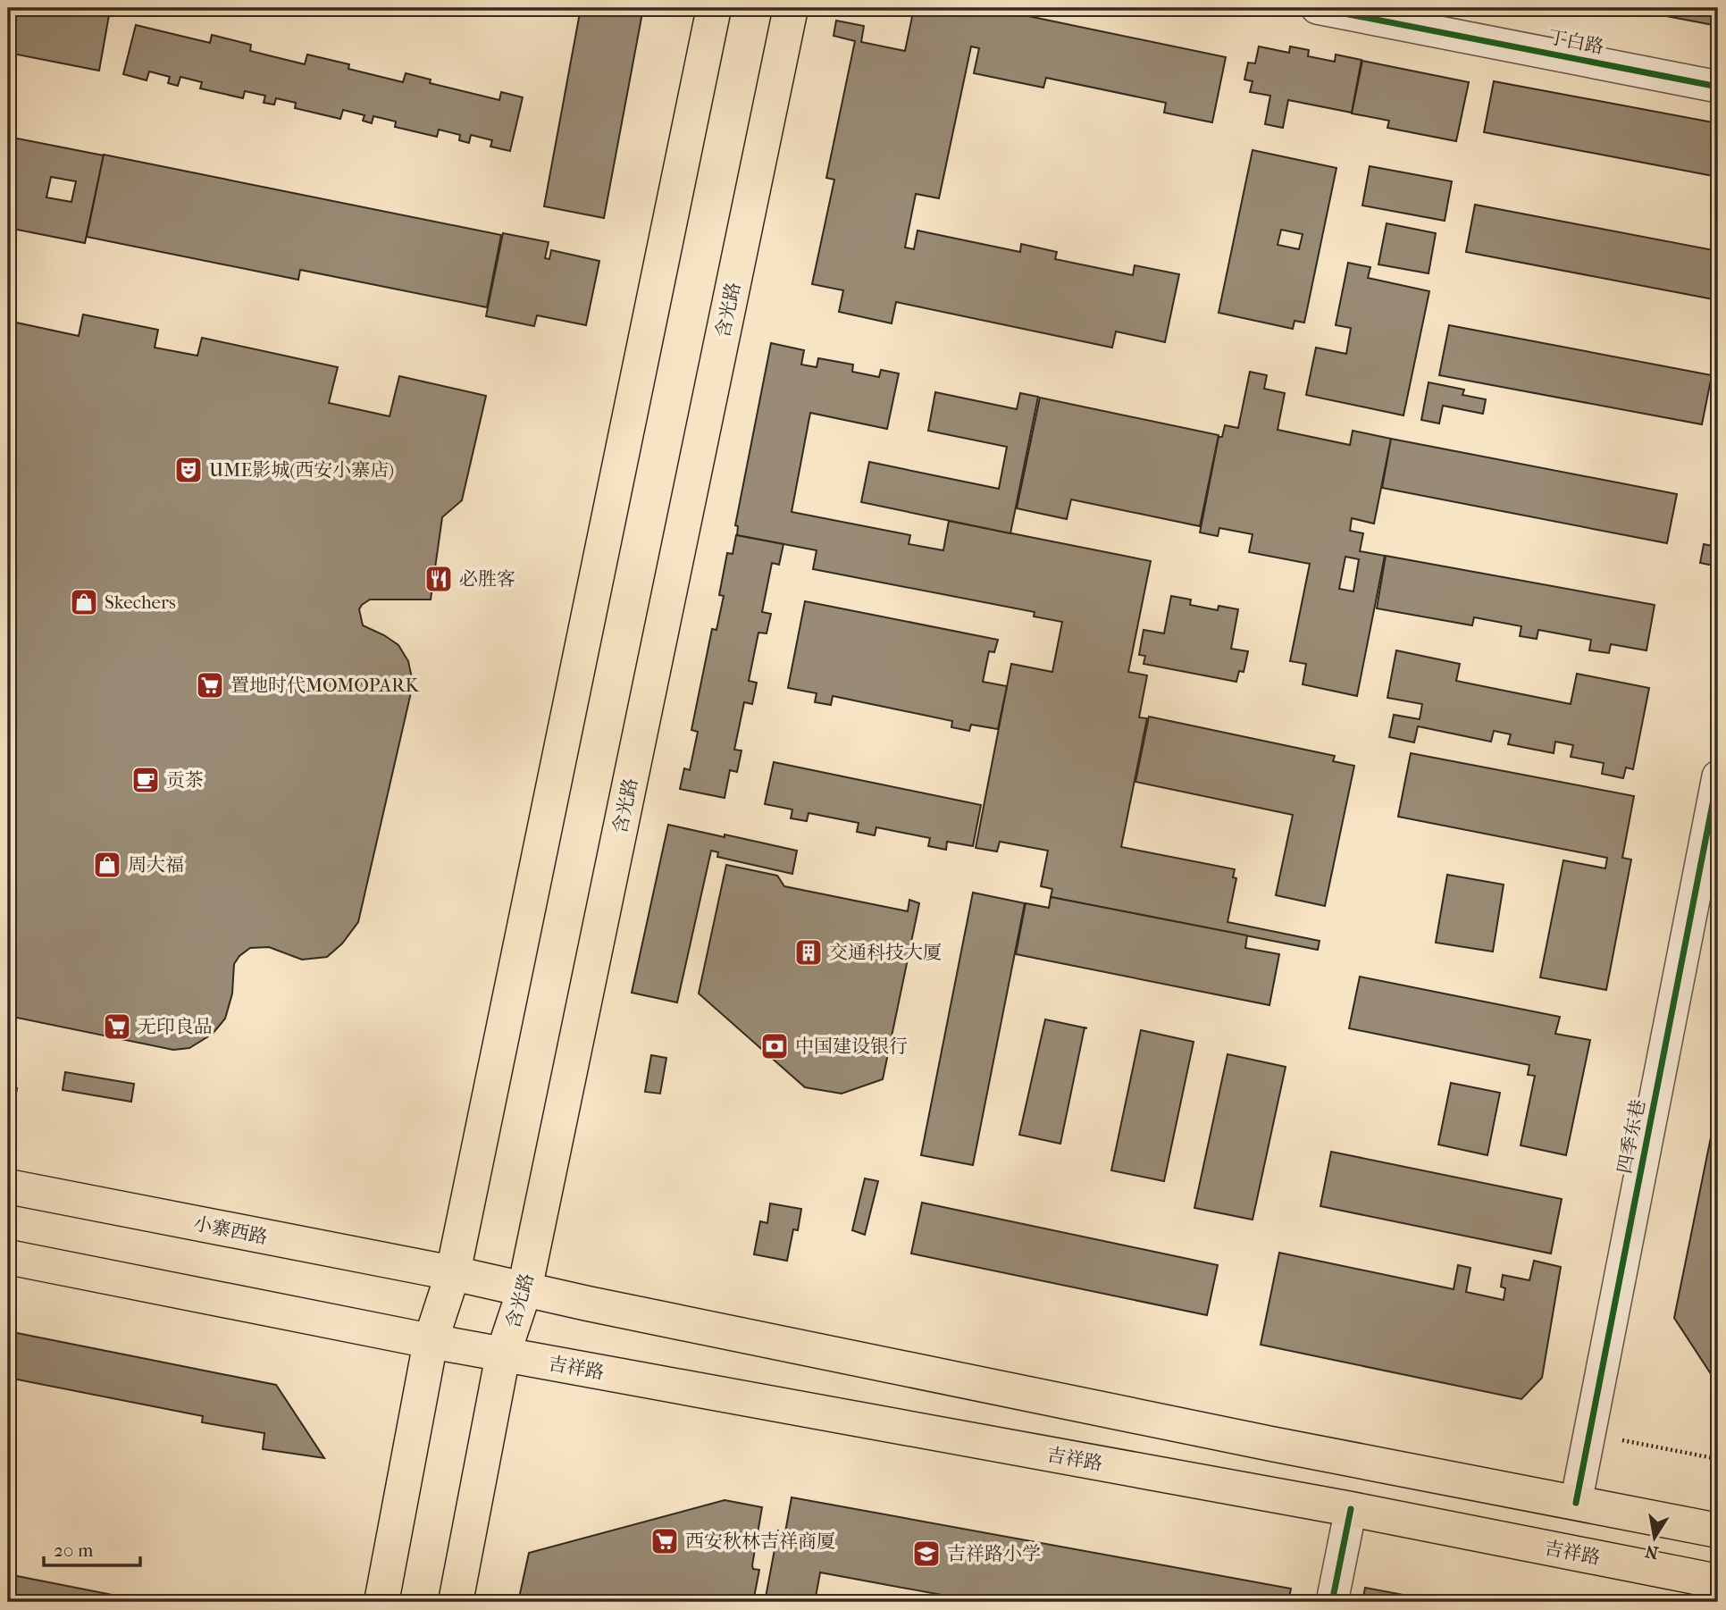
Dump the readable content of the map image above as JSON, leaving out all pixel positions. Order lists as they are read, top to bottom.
{
  "streets": {
    "main road": ["含光路", "小寨西路", "吉祥路"],
    "street": ["丁白路", "四季东巷"]
  },
  "crossings": [
    ["含光路", "吉祥路"]
  ],
  "places": {
    "theatre": ["UME影城(西安小寨店)"],
    "restaurant": ["必胜客"],
    "shop": ["Skechers", "周大福"],
    "supermarket": ["置地时代MOMOPARK", "无印良品", "西安秋林吉祥商厦"],
    "cafe": ["贡茶"],
    "building": ["交通科技大厦"],
    "bank": ["中国建设银行"],
    "school or university": ["吉祥路小学"]
  },
  "scale_bar": "20 m",
  "north": "bottom"
}
